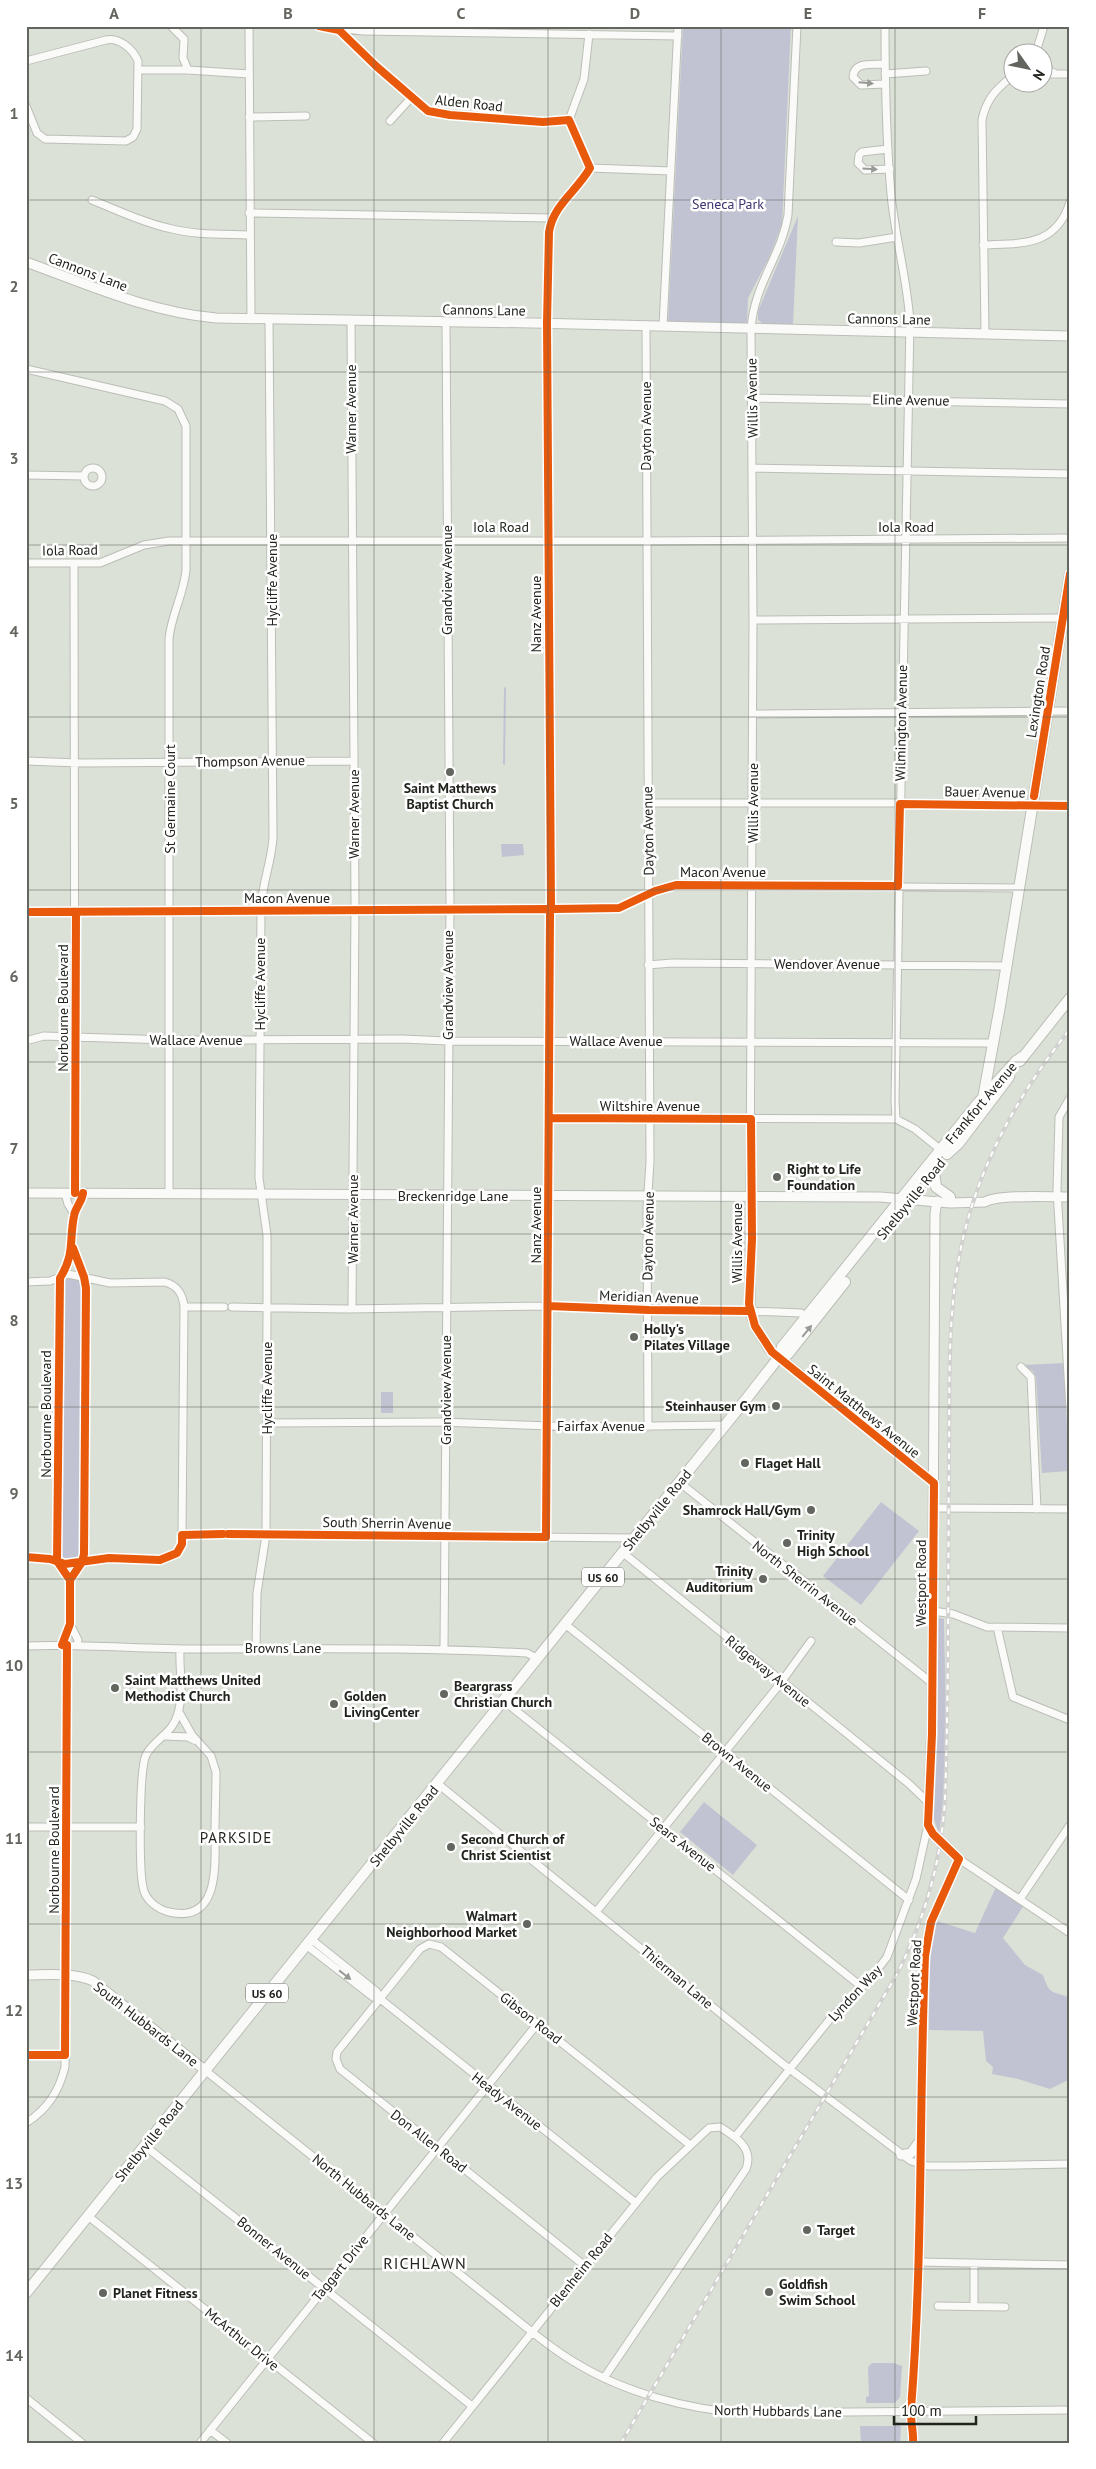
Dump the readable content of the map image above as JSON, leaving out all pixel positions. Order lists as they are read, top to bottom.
{
  "streets": {
    "main road": [
      "Cannons Lane",
      "Willis Avenue",
      "Lexington Road",
      "Frankfort Avenue",
      "Breckenridge Lane",
      "Shelbyville Road",
      "Saint Matthews Avenue",
      "US 60",
      "Westport Road",
      "South Hubbards Lane"
    ],
    "street": [
      "Alden Road",
      "Eline Avenue",
      "Warner Avenue",
      "Dayton Avenue",
      "Iola Road",
      "Hycliffe Avenue",
      "Grandview Avenue",
      "Nanz Avenue",
      "Wilmington Avenue",
      "Thompson Avenue",
      "Bauer Avenue",
      "St Germaine Court",
      "Macon Avenue",
      "Wendover Avenue",
      "Norbourne Boulevard",
      "Wallace Avenue",
      "Wiltshire Avenue",
      "Meridian Avenue",
      "Fairfax Avenue",
      "South Sherrin Avenue",
      "North Sherrin Avenue",
      "Browns Lane",
      "Ridgeway Avenue",
      "Brown Avenue",
      "Sears Avenue",
      "Thierman Lane",
      "Lyndon Way",
      "Gibson Road",
      "Heady Avenue",
      "Don Allen Road",
      "North Hubbards Lane",
      "Bonner Avenue",
      "Taggart Drive",
      "Blenheim Road",
      "McArthur Drive"
    ]
  },
  "crossings": [
    ["Cannons Lane", "Willis Avenue"],
    ["Cannons Lane", "Warner Avenue"],
    ["Cannons Lane", "Dayton Avenue"],
    ["Cannons Lane", "Hycliffe Avenue"],
    ["Cannons Lane", "Grandview Avenue"],
    ["Cannons Lane", "Nanz Avenue"],
    ["Cannons Lane", "Wilmington Avenue"],
    ["Willis Avenue", "Eline Avenue"],
    ["Willis Avenue", "Iola Road"],
    ["Willis Avenue", "Bauer Avenue"],
    ["Willis Avenue", "Macon Avenue"],
    ["Willis Avenue", "Wendover Avenue"],
    ["Willis Avenue", "Wallace Avenue"],
    ["Willis Avenue", "Wiltshire Avenue"],
    ["Willis Avenue", "Breckenridge Lane"],
    ["Willis Avenue", "Shelbyville Road"],
    ["Willis Avenue", "Meridian Avenue"],
    ["Willis Avenue", "Saint Matthews Avenue"],
    ["Eline Avenue", "Wilmington Avenue"],
    ["Warner Avenue", "Iola Road"],
    ["Warner Avenue", "Thompson Avenue"],
    ["Warner Avenue", "Macon Avenue"],
    ["Warner Avenue", "Wallace Avenue"],
    ["Warner Avenue", "Breckenridge Lane"],
    ["Warner Avenue", "Meridian Avenue"],
    ["Dayton Avenue", "Iola Road"],
    ["Dayton Avenue", "Bauer Avenue"],
    ["Dayton Avenue", "Macon Avenue"],
    ["Dayton Avenue", "Wendover Avenue"],
    ["Dayton Avenue", "Wallace Avenue"],
    ["Dayton Avenue", "Wiltshire Avenue"],
    ["Dayton Avenue", "Breckenridge Lane"],
    ["Dayton Avenue", "Meridian Avenue"],
    ["Dayton Avenue", "Fairfax Avenue"],
    ["Iola Road", "Hycliffe Avenue"],
    ["Iola Road", "Grandview Avenue"],
    ["Iola Road", "Nanz Avenue"],
    ["Iola Road", "Wilmington Avenue"],
    ["Iola Road", "St Germaine Court"],
    ["Iola Road", "Norbourne Boulevard"],
    ["Hycliffe Avenue", "Thompson Avenue"],
    ["Hycliffe Avenue", "Macon Avenue"],
    ["Hycliffe Avenue", "Wallace Avenue"],
    ["Hycliffe Avenue", "Breckenridge Lane"],
    ["Hycliffe Avenue", "Meridian Avenue"],
    ["Hycliffe Avenue", "Fairfax Avenue"],
    ["Hycliffe Avenue", "South Sherrin Avenue"],
    ["Hycliffe Avenue", "Browns Lane"],
    ["Grandview Avenue", "Macon Avenue"],
    ["Grandview Avenue", "Wallace Avenue"],
    ["Grandview Avenue", "Breckenridge Lane"],
    ["Grandview Avenue", "Meridian Avenue"],
    ["Grandview Avenue", "Fairfax Avenue"],
    ["Grandview Avenue", "South Sherrin Avenue"],
    ["Grandview Avenue", "Browns Lane"],
    ["Nanz Avenue", "Macon Avenue"],
    ["Nanz Avenue", "Wallace Avenue"],
    ["Nanz Avenue", "Wiltshire Avenue"],
    ["Nanz Avenue", "Breckenridge Lane"],
    ["Nanz Avenue", "Meridian Avenue"],
    ["Nanz Avenue", "Fairfax Avenue"],
    ["Nanz Avenue", "South Sherrin Avenue"],
    ["Lexington Road", "Bauer Avenue"],
    ["Lexington Road", "Macon Avenue"],
    ["Lexington Road", "Wendover Avenue"],
    ["Lexington Road", "Wallace Avenue"],
    ["Lexington Road", "Frankfort Avenue"],
    ["Lexington Road", "Shelbyville Road"],
    ["Wilmington Avenue", "Bauer Avenue"],
    ["Wilmington Avenue", "Macon Avenue"],
    ["Wilmington Avenue", "Wendover Avenue"],
    ["Wilmington Avenue", "Wallace Avenue"],
    ["Wilmington Avenue", "Wiltshire Avenue"],
    ["Thompson Avenue", "St Germaine Court"],
    ["Thompson Avenue", "Norbourne Boulevard"],
    ["St Germaine Court", "Macon Avenue"],
    ["St Germaine Court", "Wallace Avenue"],
    ["St Germaine Court", "Breckenridge Lane"],
    ["Macon Avenue", "Norbourne Boulevard"],
    ["Norbourne Boulevard", "Wallace Avenue"],
    ["Norbourne Boulevard", "Breckenridge Lane"],
    ["Norbourne Boulevard", "Browns Lane"],
    ["Norbourne Boulevard", "South Hubbards Lane"],
    ["Frankfort Avenue", "Shelbyville Road"],
    ["Breckenridge Lane", "Shelbyville Road"],
    ["Breckenridge Lane", "Westport Road"],
    ["Shelbyville Road", "Meridian Avenue"],
    ["Shelbyville Road", "Saint Matthews Avenue"],
    ["Shelbyville Road", "Fairfax Avenue"],
    ["Shelbyville Road", "South Sherrin Avenue"],
    ["Shelbyville Road", "North Sherrin Avenue"],
    ["Shelbyville Road", "Browns Lane"],
    ["Shelbyville Road", "Ridgeway Avenue"],
    ["Shelbyville Road", "Brown Avenue"],
    ["Shelbyville Road", "Sears Avenue"],
    ["Shelbyville Road", "Thierman Lane"],
    ["Shelbyville Road", "South Hubbards Lane"],
    ["Shelbyville Road", "Heady Avenue"],
    ["Shelbyville Road", "North Hubbards Lane"],
    ["Shelbyville Road", "Bonner Avenue"],
    ["Shelbyville Road", "McArthur Drive"],
    ["Saint Matthews Avenue", "Westport Road"],
    ["North Sherrin Avenue", "Westport Road"],
    ["Westport Road", "Ridgeway Avenue"],
    ["Westport Road", "Thierman Lane"],
    ["Westport Road", "Lyndon Way"],
    ["Westport Road", "North Hubbards Lane"],
    ["Brown Avenue", "Lyndon Way"],
    ["Sears Avenue", "Lyndon Way"],
    ["Thierman Lane", "Lyndon Way"],
    ["Lyndon Way", "Blenheim Road"],
    ["Gibson Road", "Heady Avenue"],
    ["Gibson Road", "Don Allen Road"],
    ["Gibson Road", "Taggart Drive"],
    ["Gibson Road", "Blenheim Road"],
    ["South Hubbards Lane", "North Hubbards Lane"],
    ["Heady Avenue", "Don Allen Road"],
    ["Heady Avenue", "Taggart Drive"],
    ["Heady Avenue", "Blenheim Road"],
    ["Don Allen Road", "Taggart Drive"],
    ["Don Allen Road", "Blenheim Road"],
    ["North Hubbards Lane", "Taggart Drive"],
    ["North Hubbards Lane", "Blenheim Road"],
    ["Bonner Avenue", "Taggart Drive"],
    ["Bonner Avenue", "Blenheim Road"],
    ["Taggart Drive", "McArthur Drive"]
  ],
  "districts": ["PARKSIDE", "RICHLAWN"],
  "parks": ["Seneca Park"],
  "places": [
    "Saint Matthews Baptist Church",
    "Right to Life Foundation",
    "Holly's Pilates Village",
    "Steinhauser Gym",
    "Flaget Hall",
    "Shamrock Hall/Gym",
    "Trinity High School",
    "Trinity Auditorium",
    "Saint Matthews United Methodist Church",
    "Beargrass Christian Church",
    "Golden LivingCenter",
    "Second Church of Christ Scientist",
    "Walmart Neighborhood Market",
    "Target",
    "Goldfish Swim School",
    "Planet Fitness"
  ],
  "scale_bar": "100 m",
  "north": "bottom right",
  "grid": {
    "columns": [
      "A",
      "B",
      "C",
      "D",
      "E",
      "F"
    ],
    "rows": [
      "1",
      "2",
      "3",
      "4",
      "5",
      "6",
      "7",
      "8",
      "9",
      "10",
      "11",
      "12",
      "13",
      "14"
    ]
  }
}
